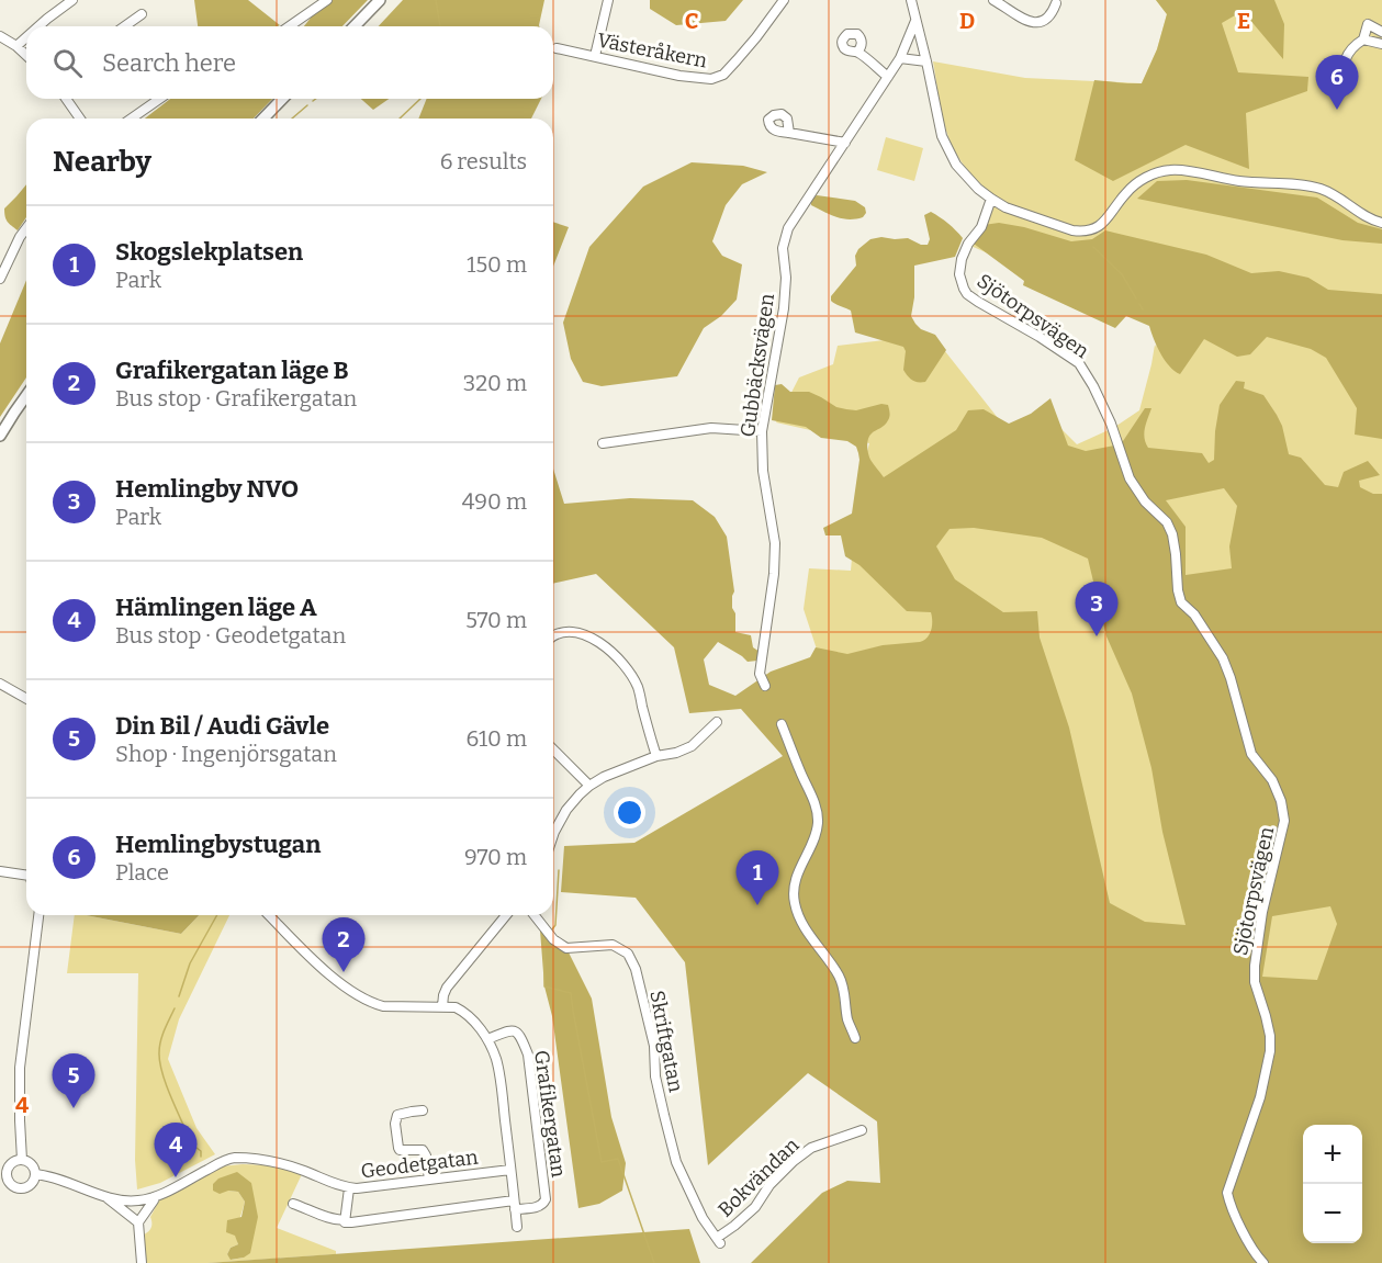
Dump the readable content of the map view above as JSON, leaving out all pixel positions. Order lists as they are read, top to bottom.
{
  "streets": {
    "street": [
      "Västeråkern",
      "Sjötorpsvägen",
      "Gubbäcksvägen",
      "Skriftgatan",
      "Grafikergatan",
      "Geodetgatan",
      "Bokvändan"
    ]
  },
  "crossings": [
    ["Skriftgatan", "Bokvändan"]
  ],
  "page": {
    "search": "Search here",
    "pins": [
      "6",
      "3",
      "1",
      "2",
      "5",
      "4"
    ],
    "heading": ["Nearby", "6 results"],
    "list": [
      {
        "mark": "1",
        "name": "Skogslekplatsen",
        "note": "Park",
        "value": "150 m"
      },
      {
        "mark": "2",
        "name": "Grafikergatan läge B",
        "note": "Bus stop · Grafikergatan",
        "value": "320 m"
      },
      {
        "mark": "3",
        "name": "Hemlingby NVO",
        "note": "Park",
        "value": "490 m"
      },
      {
        "mark": "4",
        "name": "Hämlingen läge A",
        "note": "Bus stop · Geodetgatan",
        "value": "570 m"
      },
      {
        "mark": "5",
        "name": "Din Bil / Audi Gävle",
        "note": "Shop · Ingenjörsgatan",
        "value": "610 m"
      },
      {
        "mark": "6",
        "name": "Hemlingbystugan",
        "note": "Place",
        "value": "970 m"
      }
    ],
    "map_buttons": ["+", "−"]
  },
  "grid": {
    "columns": ["C", "D", "E"],
    "rows": ["4"]
  }
}
